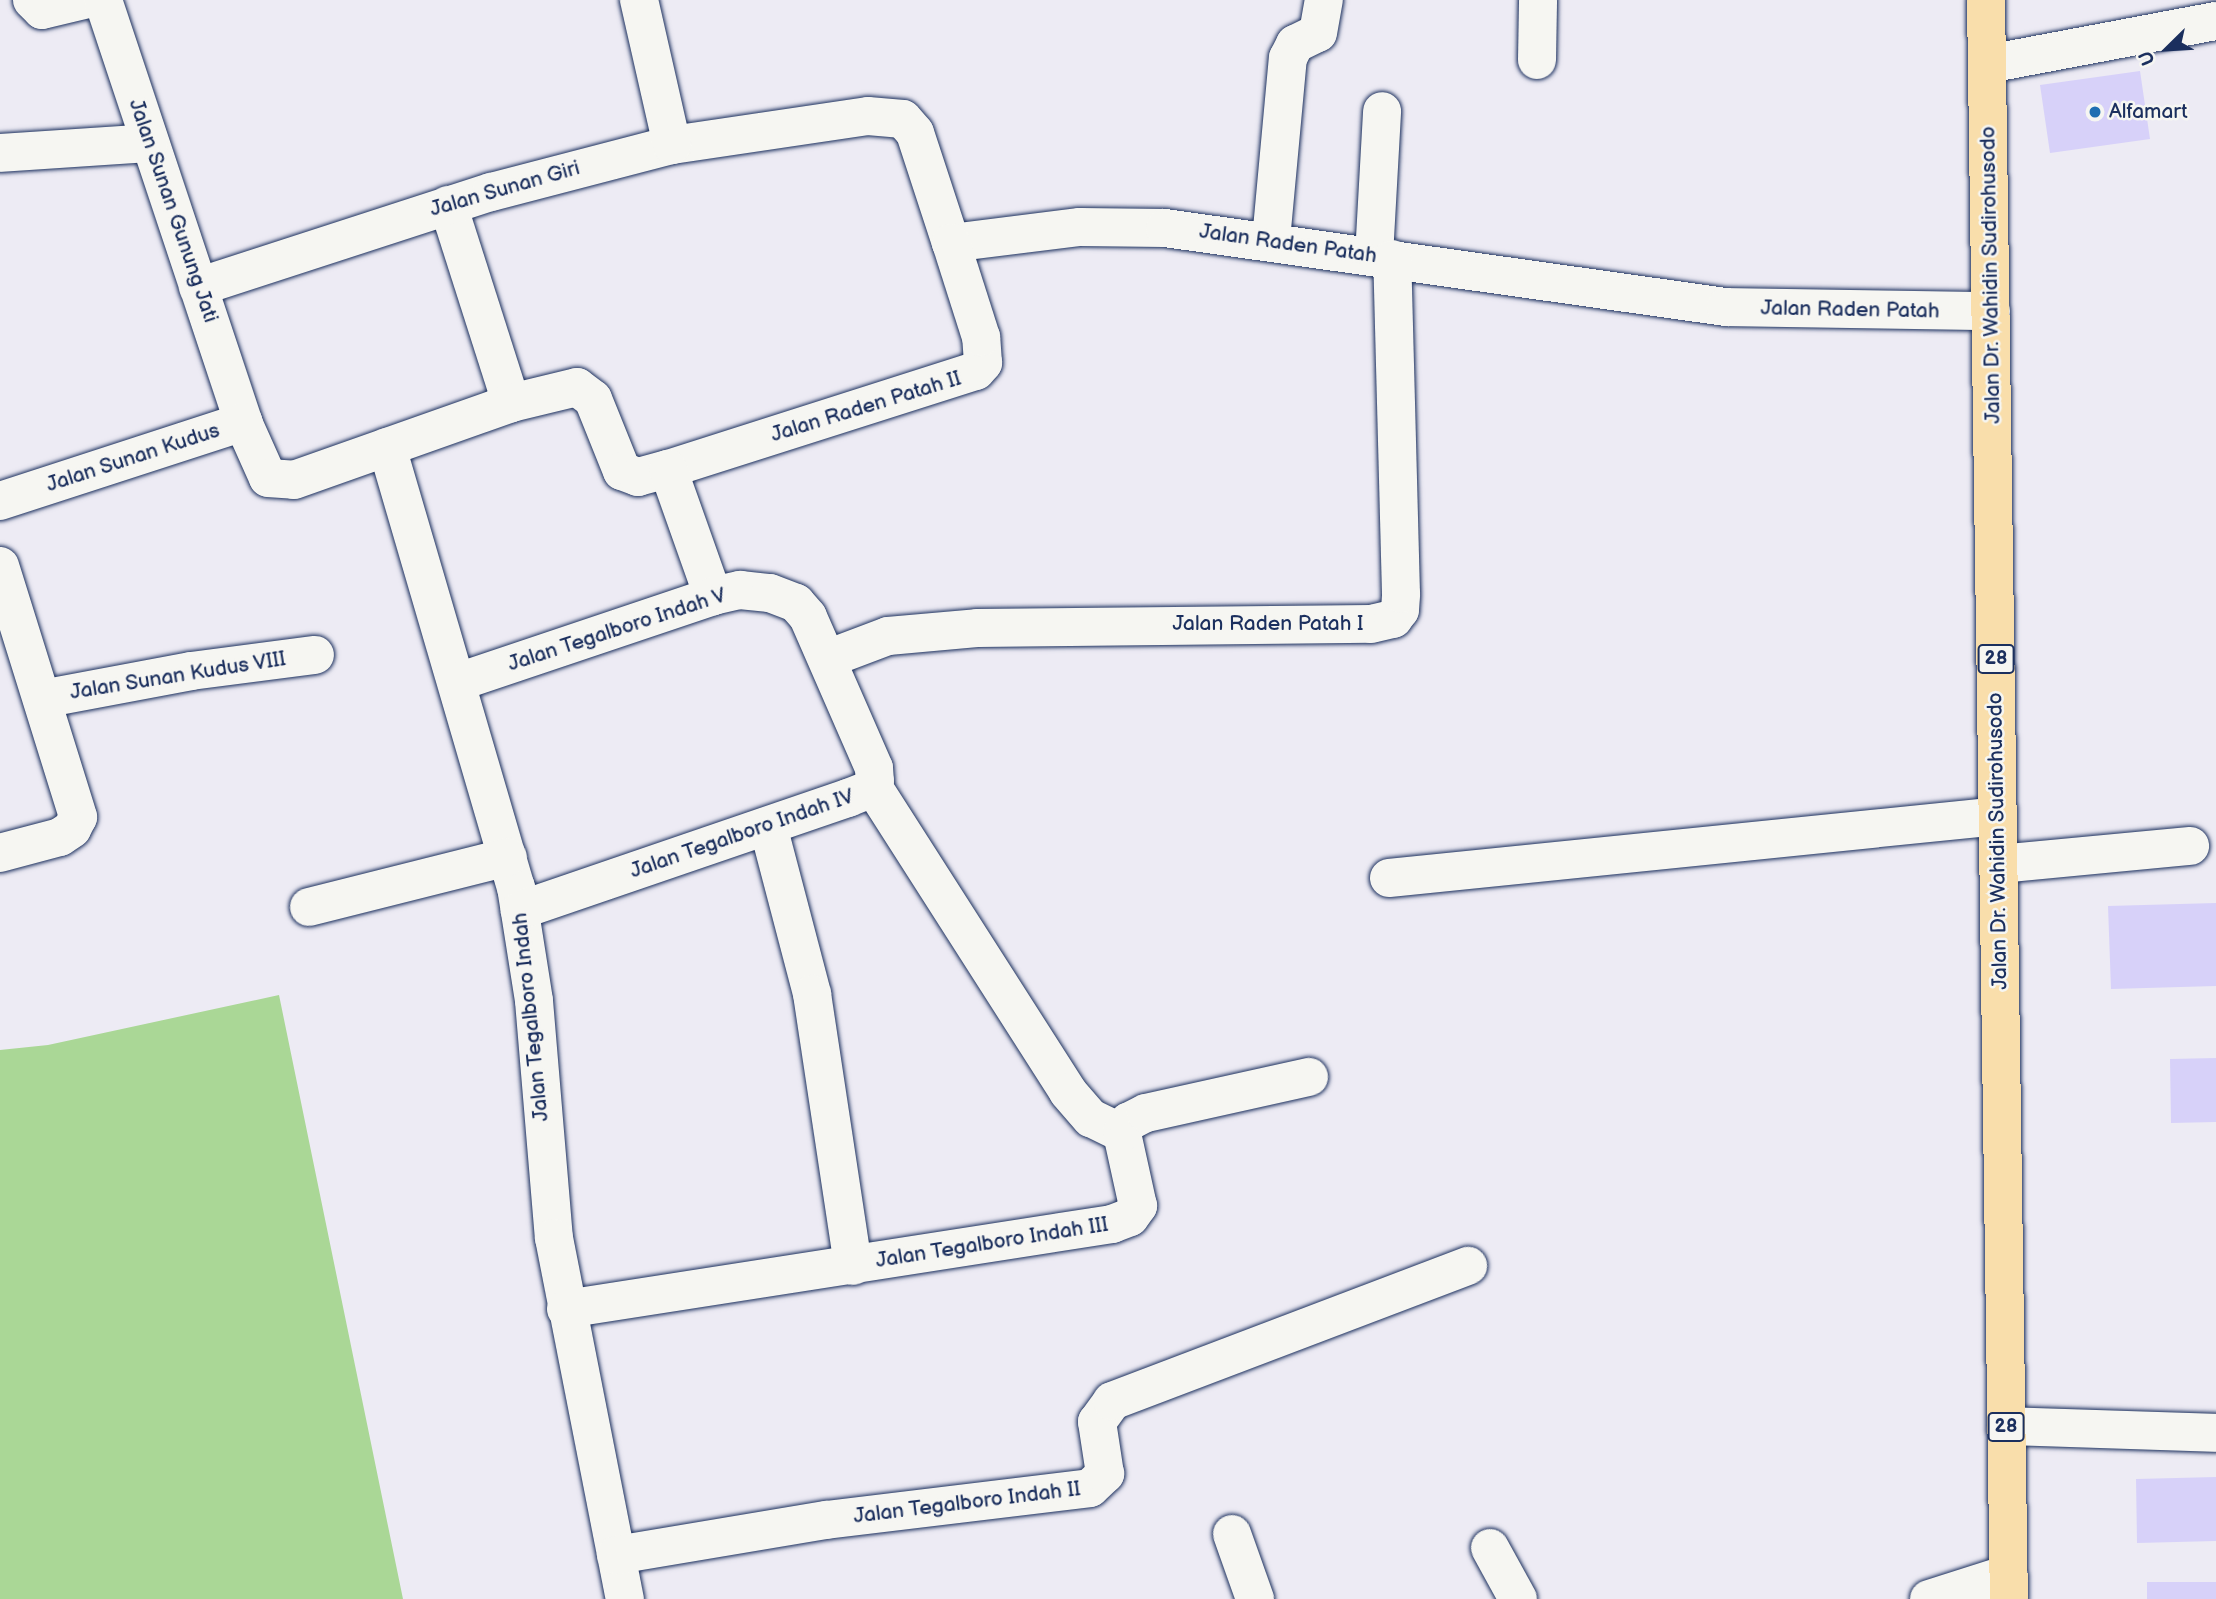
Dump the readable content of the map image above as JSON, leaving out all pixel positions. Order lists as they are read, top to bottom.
{
  "streets": {
    "highway": ["Jalan Dr. Wahidin Sudirohusodo", "28"],
    "street": [
      "Jalan Sunan Giri",
      "Jalan Sunan Gunung Jati",
      "Jalan Raden Patah",
      "Jalan Raden Patah II",
      "Jalan Sunan Kudus",
      "Jalan Raden Patah I",
      "Jalan Tegalboro Indah V",
      "Jalan Sunan Kudus VIII",
      "Jalan Tegalboro Indah IV",
      "Jalan Tegalboro Indah",
      "Jalan Tegalboro Indah III",
      "Jalan Tegalboro Indah II"
    ]
  },
  "crossings": [
    ["Jalan Sunan Giri", "Jalan Sunan Gunung Jati"],
    ["Jalan Sunan Gunung Jati", "Jalan Sunan Kudus"],
    ["Jalan Raden Patah", "Jalan Dr. Wahidin Sudirohusodo"],
    ["Jalan Raden Patah", "Jalan Raden Patah II"],
    ["Jalan Raden Patah", "Jalan Raden Patah I"],
    ["Jalan Raden Patah II", "Jalan Sunan Kudus"],
    ["Jalan Sunan Kudus", "Jalan Tegalboro Indah"],
    ["Jalan Raden Patah I", "Jalan Tegalboro Indah V"],
    ["Jalan Raden Patah I", "Jalan Tegalboro Indah IV"],
    ["Jalan Tegalboro Indah V", "Jalan Tegalboro Indah IV"],
    ["Jalan Tegalboro Indah V", "Jalan Tegalboro Indah"],
    ["Jalan Tegalboro Indah IV", "Jalan Tegalboro Indah"],
    ["Jalan Tegalboro Indah", "Jalan Tegalboro Indah III"],
    ["Jalan Tegalboro Indah", "Jalan Tegalboro Indah II"]
  ],
  "places": ["Alfamart"],
  "north": "bottom left"
}
